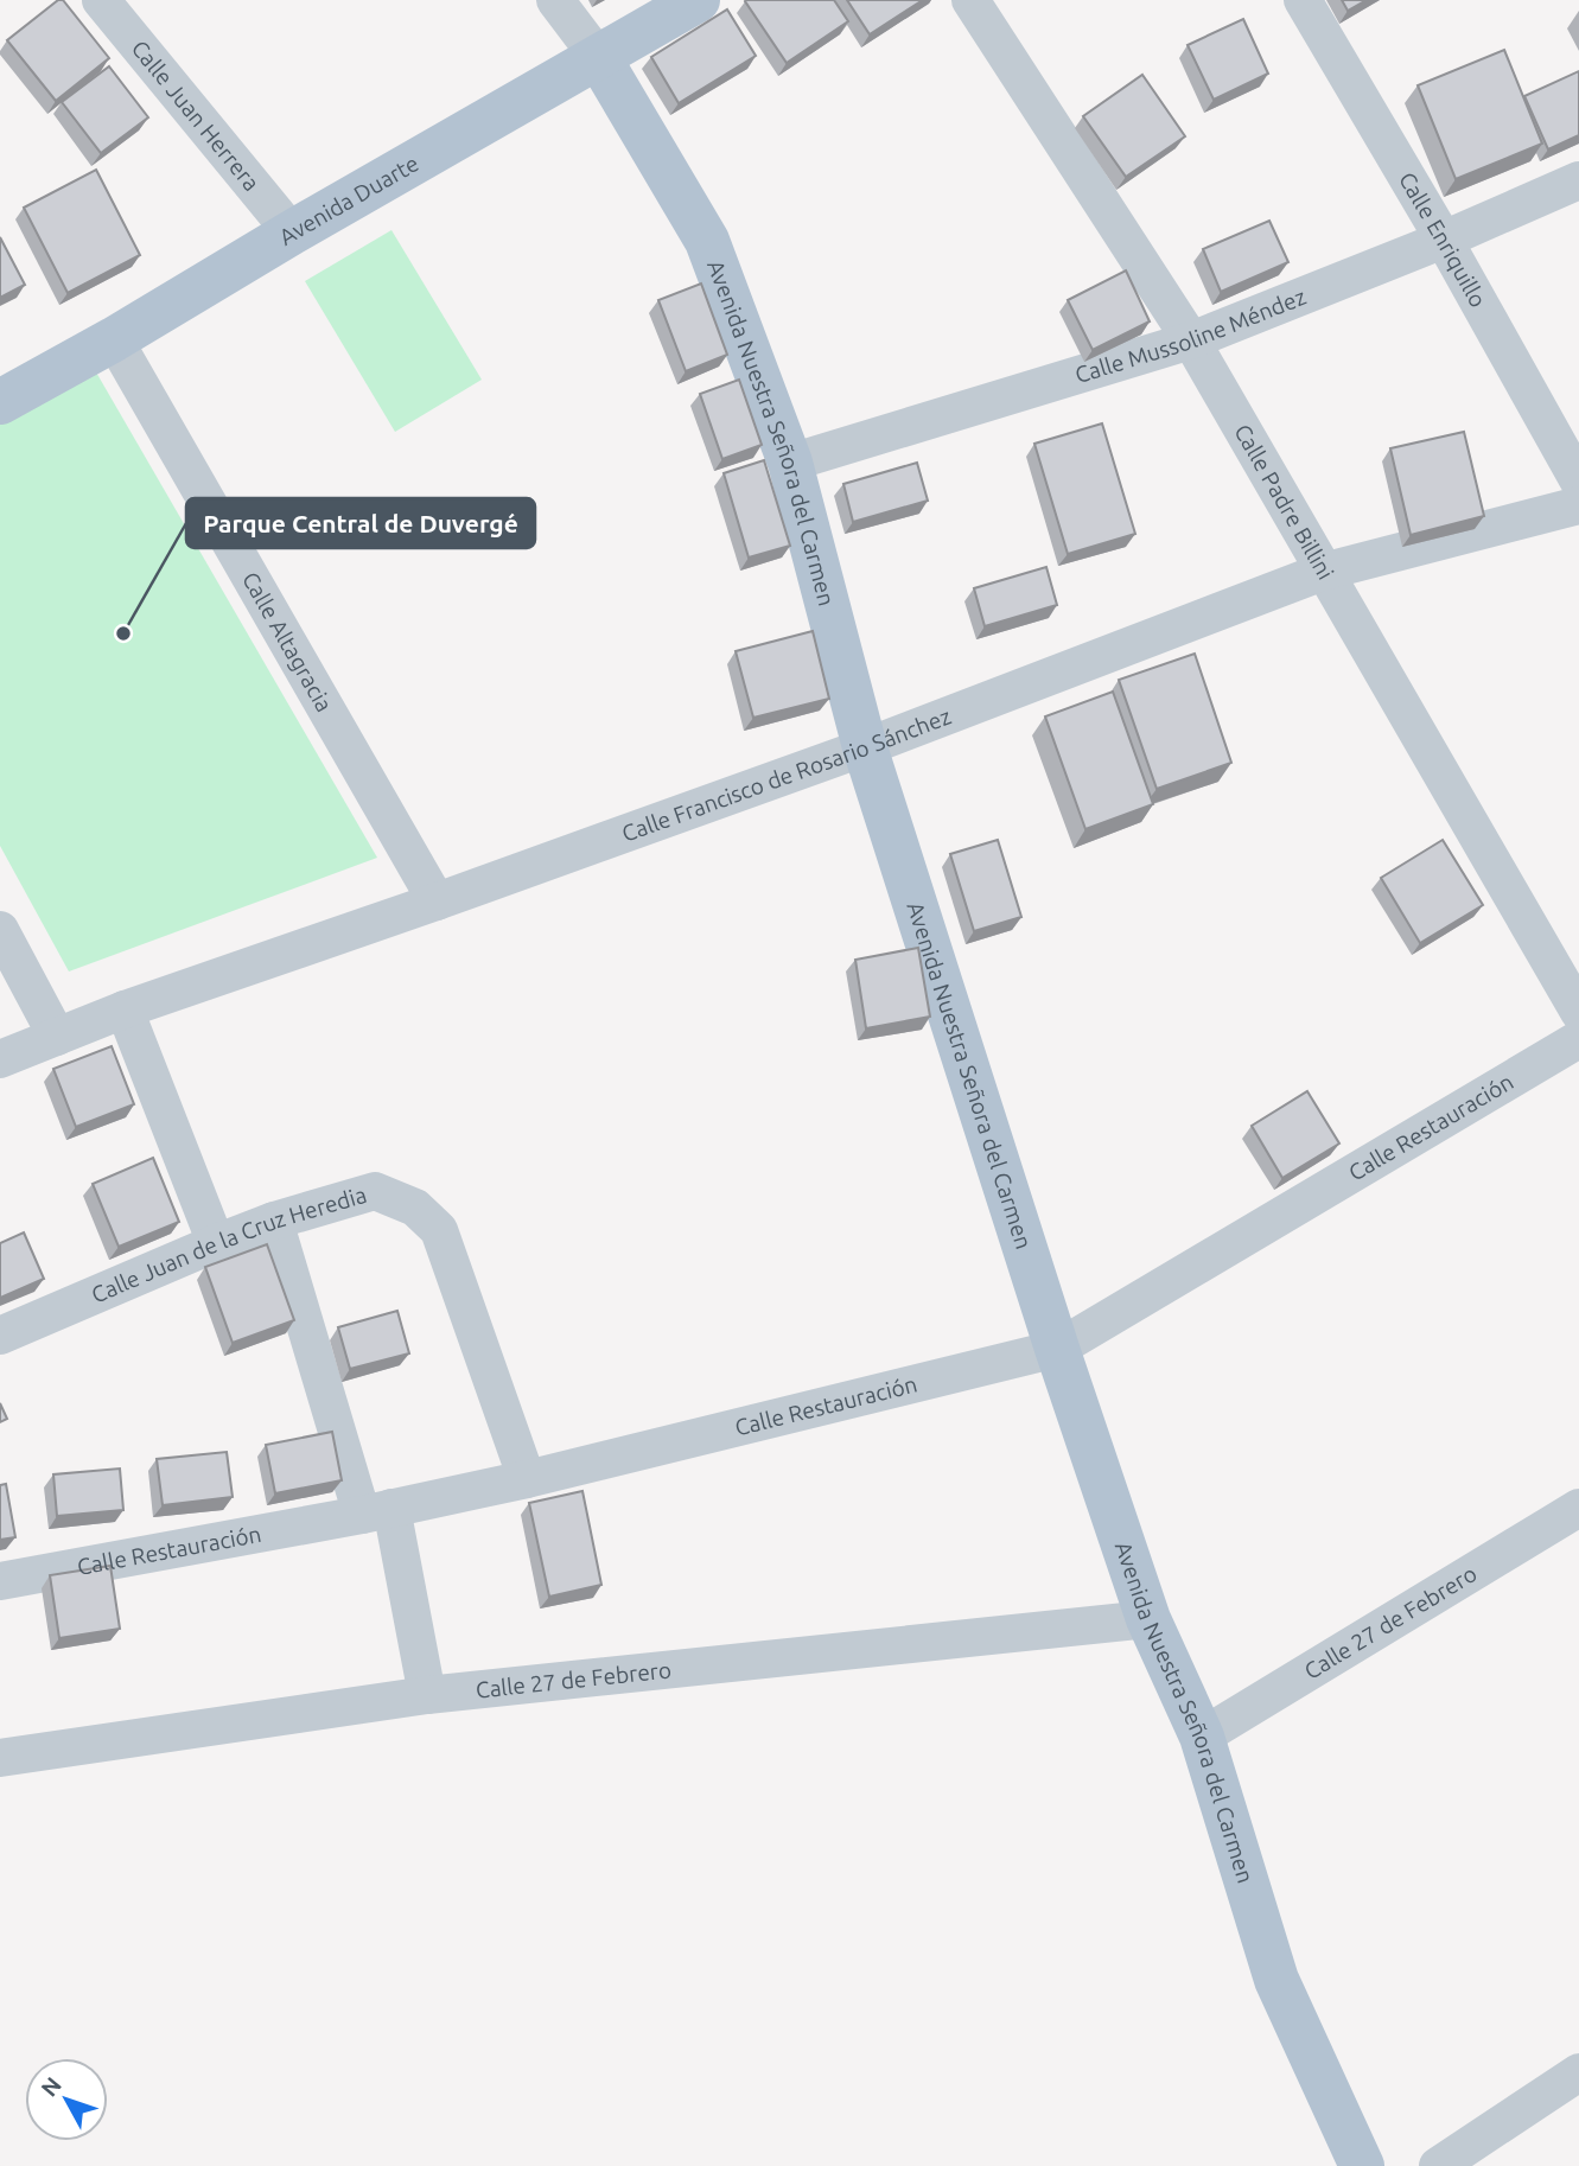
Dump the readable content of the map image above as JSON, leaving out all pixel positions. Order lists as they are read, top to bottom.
{
  "streets": {
    "main road": ["Avenida Duarte", "Avenida Nuestra Señora del Carmen"],
    "street": [
      "Calle Juan Herrera",
      "Calle Enriquillo",
      "Calle Mussoline Méndez",
      "Calle Padre Billini",
      "Calle Altagracia",
      "Calle Francisco de Rosario Sánchez",
      "Calle Restauración",
      "Calle Juan de la Cruz Heredia",
      "Calle 27 de Febrero"
    ]
  },
  "crossings": [
    ["Calle Juan Herrera", "Avenida Duarte"],
    ["Avenida Duarte", "Avenida Nuestra Señora del Carmen"],
    ["Avenida Duarte", "Calle Altagracia"],
    ["Calle Enriquillo", "Calle Mussoline Méndez"],
    ["Calle Mussoline Méndez", "Avenida Nuestra Señora del Carmen"],
    ["Calle Mussoline Méndez", "Calle Padre Billini"],
    ["Avenida Nuestra Señora del Carmen", "Calle Francisco de Rosario Sánchez"],
    ["Avenida Nuestra Señora del Carmen", "Calle Restauración"],
    ["Avenida Nuestra Señora del Carmen", "Calle 27 de Febrero"],
    ["Calle Padre Billini", "Calle Francisco de Rosario Sánchez"],
    ["Calle Altagracia", "Calle Francisco de Rosario Sánchez"],
    ["Calle Restauración", "Calle Juan de la Cruz Heredia"]
  ],
  "places": ["Parque Central de Duvergé"],
  "north": "top left"
}
